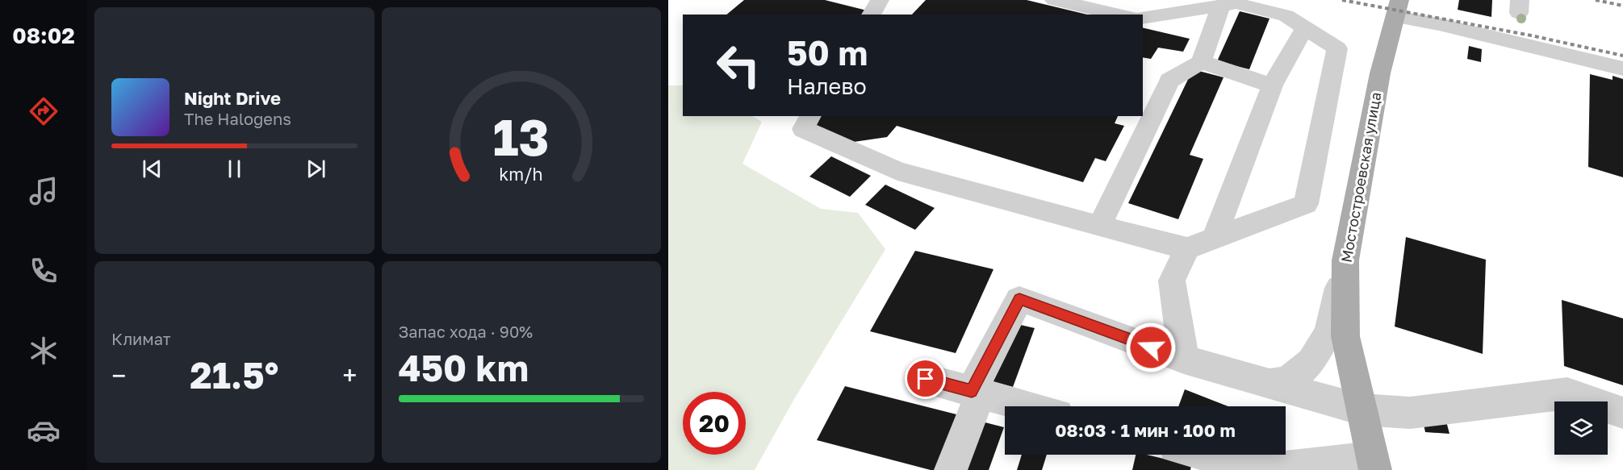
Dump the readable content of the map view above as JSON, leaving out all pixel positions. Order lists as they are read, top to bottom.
{
  "streets": {
    "main road": ["Мостостроевская улица"]
  },
  "page": {
    "tabs": "08:02",
    "turn": ["50 m", "Налево"],
    "song": ["Night Drive", "The Halogens"],
    "tile": [
      "Климат",
      ["Запас хода · 90%", "450 km"]
    ],
    "heat": ["−", "21.5°", "+"],
    "limit": "20",
    "trip": "08:03 · 1 мин · 100 m",
    "gauge": ["13", "km/h"]
  }
}
